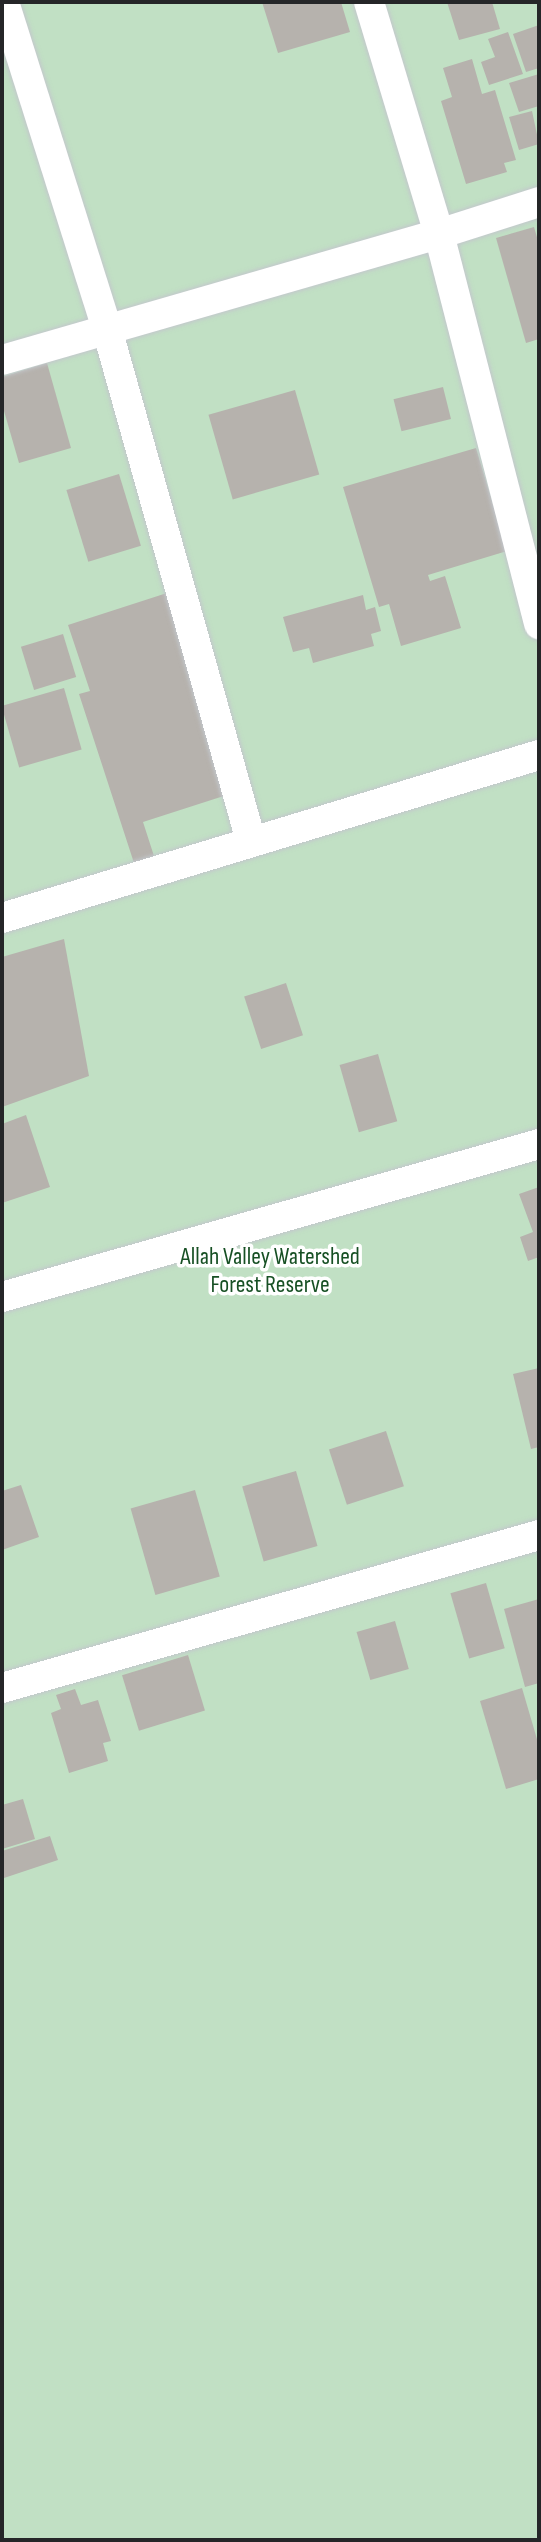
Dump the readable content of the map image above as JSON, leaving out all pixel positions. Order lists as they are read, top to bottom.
{
  "parks": ["Allah Valley Watershed Forest Reserve"]
}
